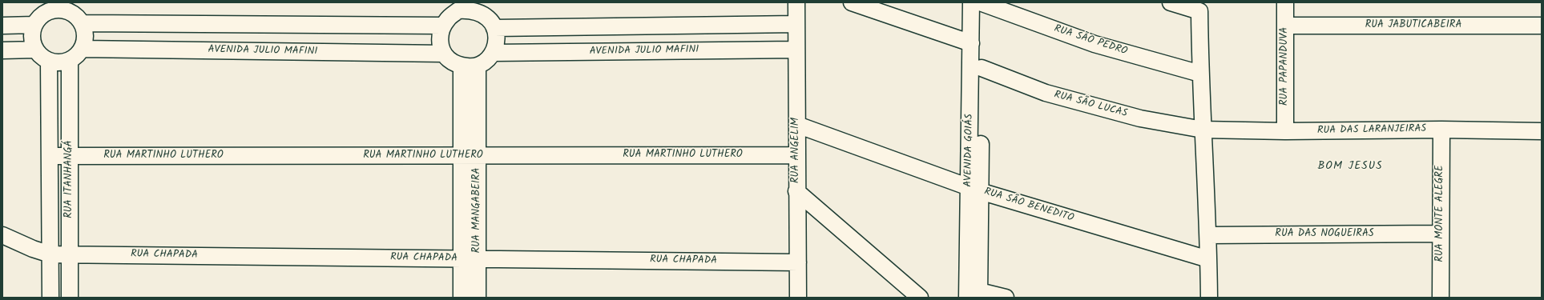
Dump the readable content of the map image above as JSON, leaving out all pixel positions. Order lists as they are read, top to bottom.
{
  "streets": {
    "street": [
      "RUA JABUTICABEIRA",
      "RUA SÃO PEDRO",
      "AVENIDA JULIO MAFINI",
      "RUA PAPANDUVA",
      "RUA SÃO LUCAS",
      "RUA DAS LARANJEIRAS",
      "RUA ANGELIM",
      "AVENIDA GOIÁS",
      "RUA MARTINHO LUTHERO",
      "RUA ITANHANGÁ",
      "RUA SÃO BENEDITO",
      "RUA MANGABEIRA",
      "RUA MONTE ALEGRE",
      "RUA DAS NOGUEIRAS",
      "RUA CHAPADA"
    ]
  },
  "crossings": [
    ["RUA JABUTICABEIRA", "RUA PAPANDUVA"],
    ["RUA SÃO PEDRO", "AVENIDA GOIÁS"],
    ["AVENIDA JULIO MAFINI", "RUA ANGELIM"],
    ["AVENIDA JULIO MAFINI", "RUA ITANHANGÁ"],
    ["AVENIDA JULIO MAFINI", "RUA MANGABEIRA"],
    ["RUA PAPANDUVA", "RUA DAS LARANJEIRAS"],
    ["RUA SÃO LUCAS", "RUA DAS LARANJEIRAS"],
    ["RUA SÃO LUCAS", "AVENIDA GOIÁS"],
    ["RUA DAS LARANJEIRAS", "RUA MONTE ALEGRE"],
    ["RUA ANGELIM", "RUA MARTINHO LUTHERO"],
    ["RUA ANGELIM", "RUA SÃO BENEDITO"],
    ["RUA ANGELIM", "RUA CHAPADA"],
    ["AVENIDA GOIÁS", "RUA SÃO BENEDITO"],
    ["RUA MARTINHO LUTHERO", "RUA ITANHANGÁ"],
    ["RUA MARTINHO LUTHERO", "RUA MANGABEIRA"],
    ["RUA ITANHANGÁ", "RUA CHAPADA"],
    ["RUA MANGABEIRA", "RUA CHAPADA"],
    ["RUA MONTE ALEGRE", "RUA DAS NOGUEIRAS"]
  ],
  "districts": ["BOM JESUS"]
}
